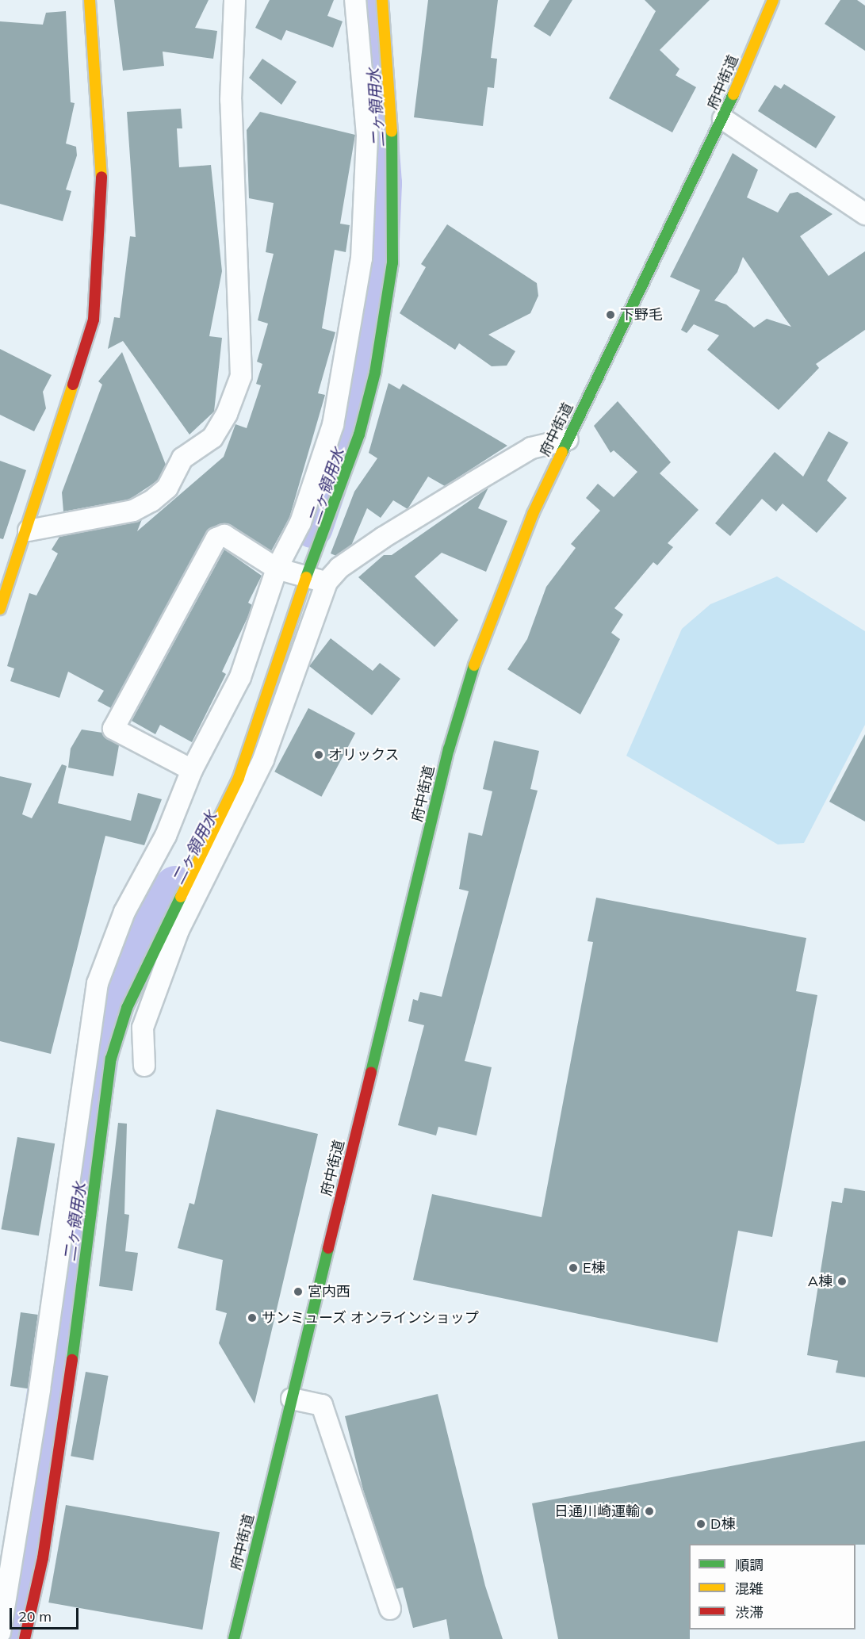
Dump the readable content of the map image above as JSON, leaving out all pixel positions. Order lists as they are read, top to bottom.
{
  "streets": {
    "main road": ["府中街道"]
  },
  "water": ["二ヶ領用水"],
  "places": [
    "下野毛",
    "オリックス",
    "E棟",
    "A棟",
    "宮内西",
    "サンミューズ オンラインショップ",
    "日通川崎運輸",
    "D棟"
  ],
  "legend": ["順調", "混雑", "渋滞"],
  "scale_bar": "20 m"
}
